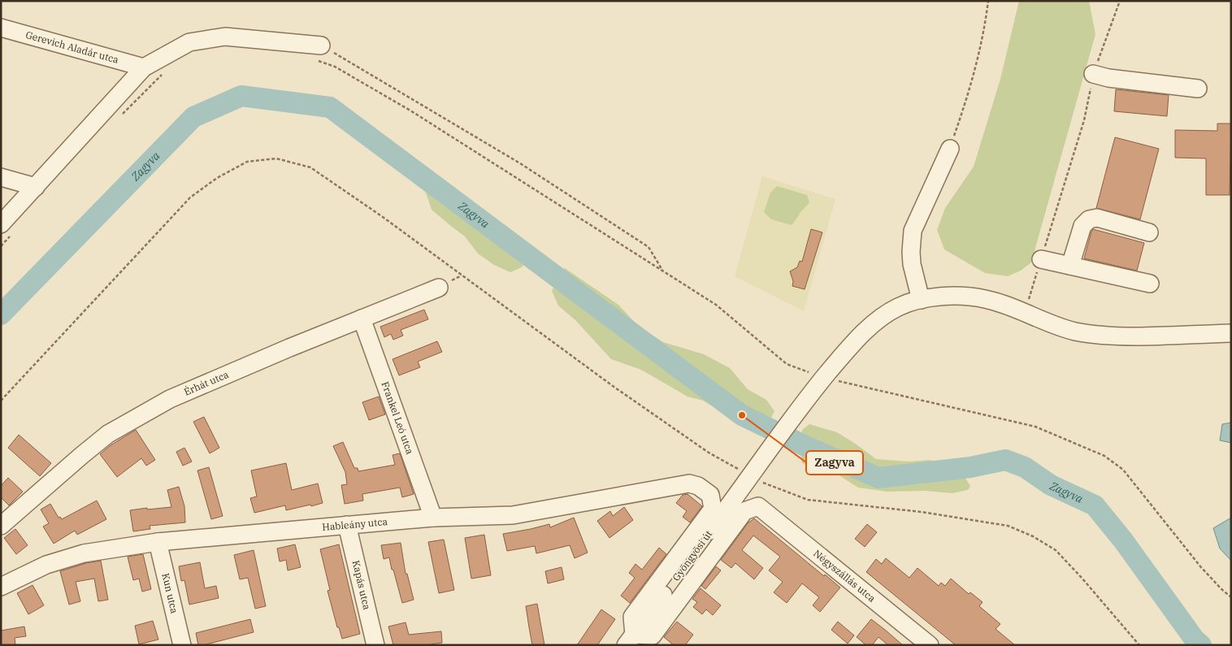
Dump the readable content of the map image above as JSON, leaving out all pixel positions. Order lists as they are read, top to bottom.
{
  "streets": {
    "street": [
      "Gerevich Aladár utca",
      "Érhát utca",
      "Frankel Leó utca",
      "Hableány utca",
      "Gyöngyösi út",
      "Négyszállás utca",
      "Kapás utca",
      "Kun utca"
    ]
  },
  "crossings": [
    ["Érhát utca", "Frankel Leó utca"],
    ["Frankel Leó utca", "Hableány utca"],
    ["Hableány utca", "Gyöngyösi út"],
    ["Hableány utca", "Négyszállás utca"],
    ["Hableány utca", "Kapás utca"],
    ["Hableány utca", "Kun utca"],
    ["Gyöngyösi út", "Négyszállás utca"]
  ],
  "water": ["Zagyva"],
  "places": ["Zagyva"]
}
